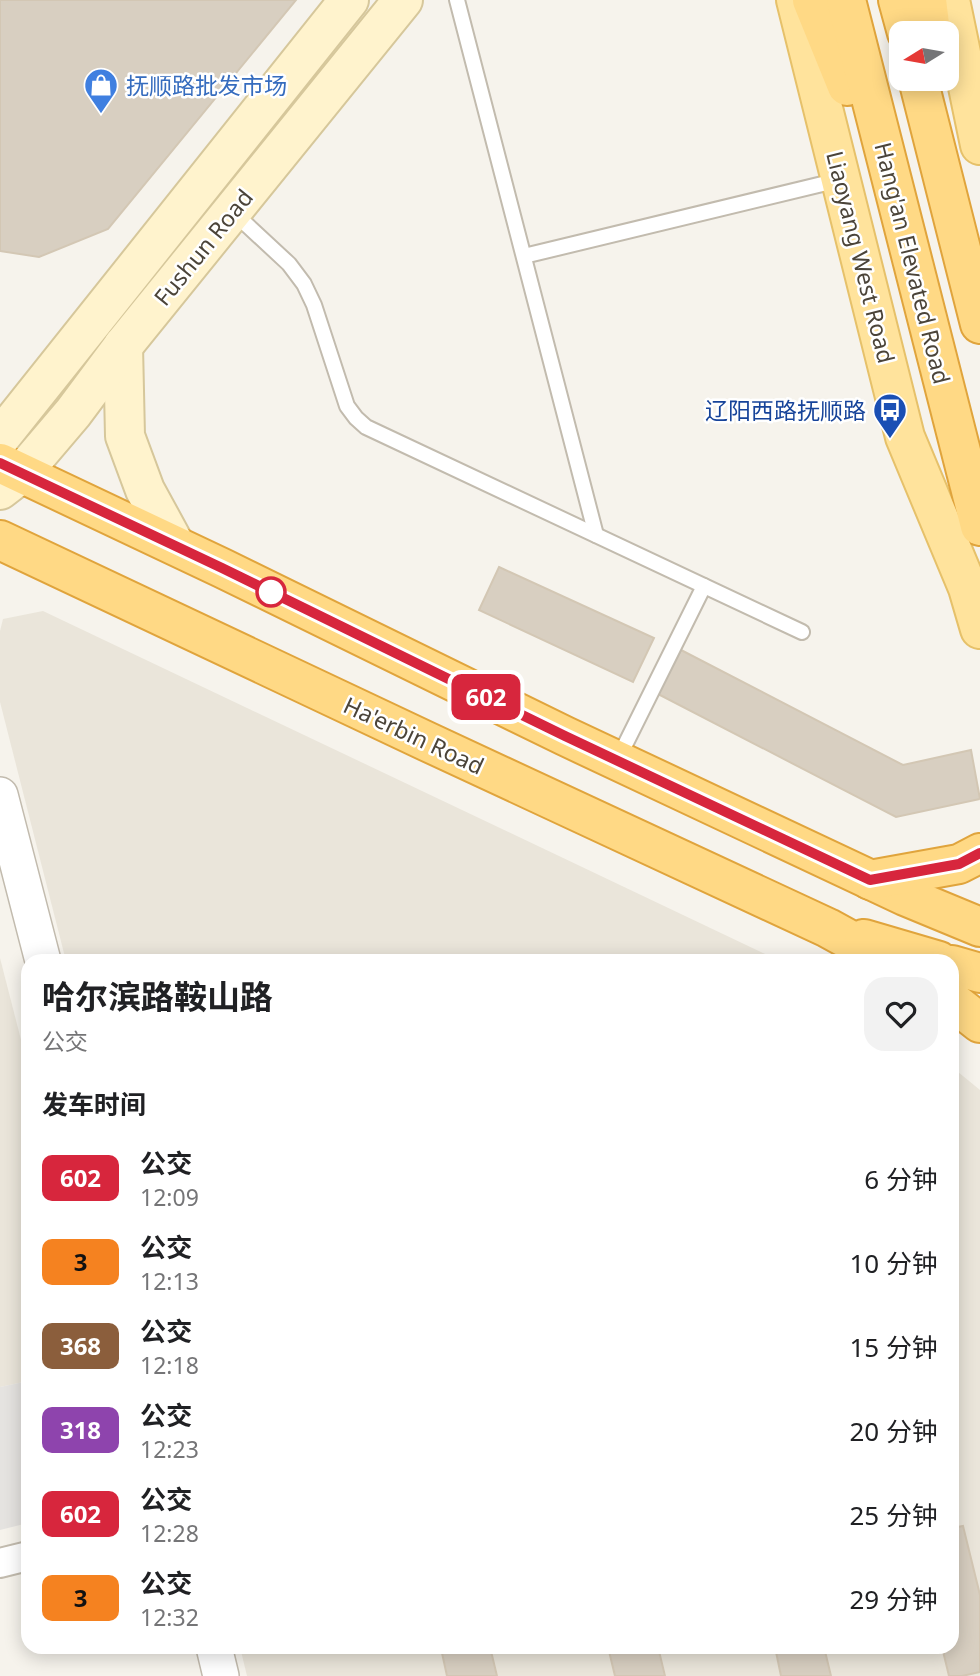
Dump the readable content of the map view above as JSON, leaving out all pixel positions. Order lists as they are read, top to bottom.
{
  "streets": {
    "highway": ["Hang'an Elevated Road", "Ha'erbin Road"],
    "main road": ["Fushun Road", "Liaoyang West Road"]
  },
  "places": {
    "shop": ["抚顺路批发市场"],
    "bus stop": ["辽阳西路抚顺路"]
  },
  "lines": ["bus line 602"],
  "north": "left",
  "page": {
    "on_map": "602",
    "heading": [
      ["哈尔滨路鞍山路", "公交"],
      "发车时间"
    ],
    "list": [
      {
        "mark": "602",
        "name": "公交",
        "note": "12:09",
        "value": "6 分钟"
      },
      {
        "mark": "3",
        "name": "公交",
        "note": "12:13",
        "value": "10 分钟"
      },
      {
        "mark": "368",
        "name": "公交",
        "note": "12:18",
        "value": "15 分钟"
      },
      {
        "mark": "318",
        "name": "公交",
        "note": "12:23",
        "value": "20 分钟"
      },
      {
        "mark": "602",
        "name": "公交",
        "note": "12:28",
        "value": "25 分钟"
      },
      {
        "mark": "3",
        "name": "公交",
        "note": "12:32",
        "value": "29 分钟"
      }
    ]
  }
}
